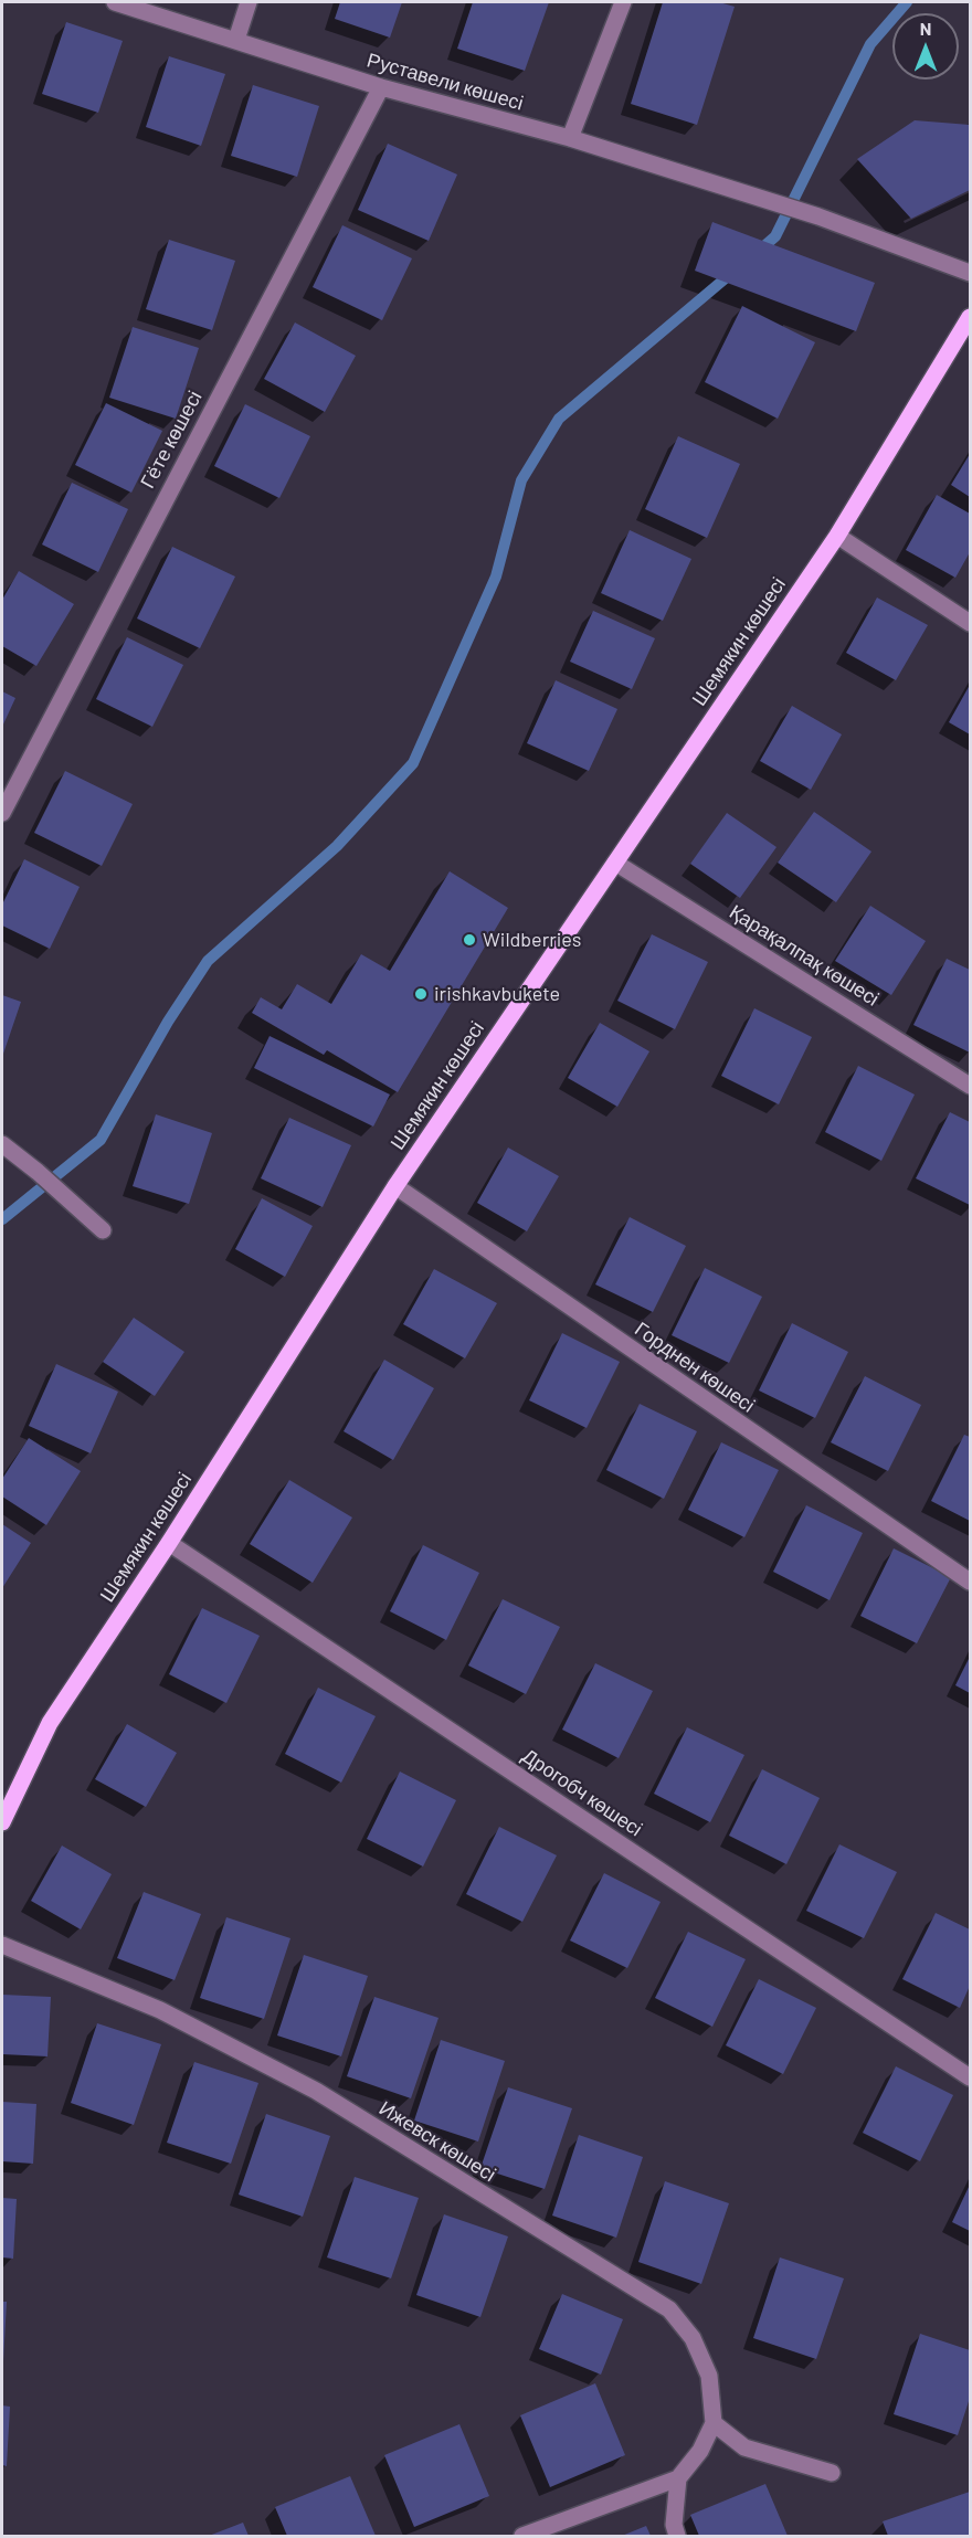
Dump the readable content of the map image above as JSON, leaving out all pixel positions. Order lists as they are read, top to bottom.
{
  "streets": {
    "main road": ["Шемякин көшесі"],
    "street": [
      "Руставели көшесі",
      "Гёте көшесі",
      "Қарақалпақ көшесі",
      "Горднен көшесі",
      "Дрогобч көшесі",
      "Ижевск көшесі"
    ]
  },
  "crossings": [
    ["Руставели көшесі", "Гёте көшесі"],
    ["Шемякин көшесі", "Қарақалпақ көшесі"],
    ["Шемякин көшесі", "Горднен көшесі"],
    ["Шемякин көшесі", "Дрогобч көшесі"]
  ],
  "places": ["Wildberries", "irishkavbukete"],
  "north": "top"
}
